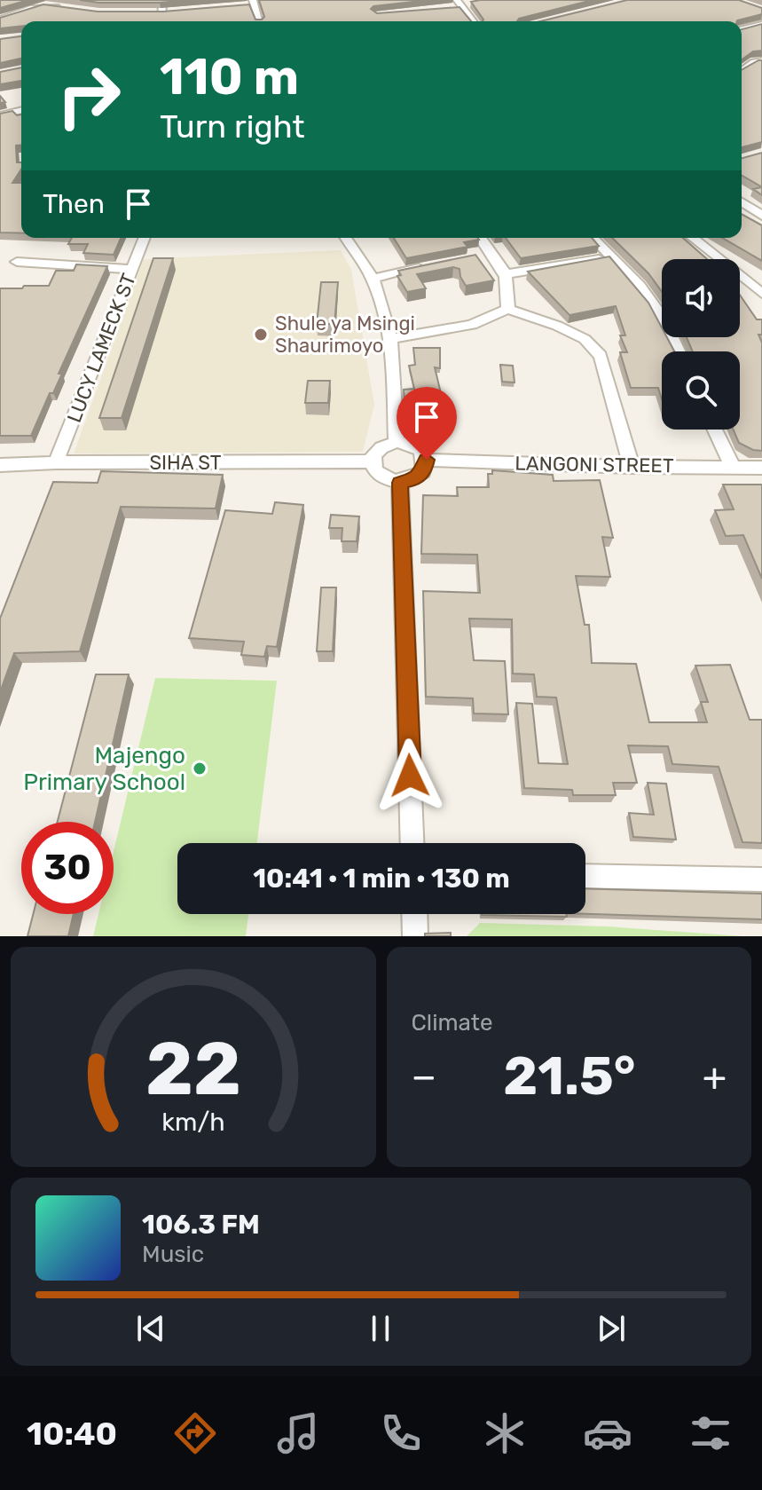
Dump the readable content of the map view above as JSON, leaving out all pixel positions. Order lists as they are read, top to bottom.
{
  "streets": {
    "street": ["LUCY LAMECK ST", "SIHA ST", "LANGONI STREET"]
  },
  "crossings": [
    ["LUCY LAMECK ST", "SIHA ST"],
    ["SIHA ST", "LANGONI STREET"]
  ],
  "places": ["Shule ya Msingi Shaurimoyo", "Majengo Primary School"],
  "page": {
    "turn": ["110 m", "Turn right"],
    "then": "Then",
    "limit": "30",
    "trip": "10:41 · 1 min · 130 m",
    "tile": "Climate",
    "heat": ["−", "21.5°", "+"],
    "song": ["106.3 FM", "Music"],
    "tabs": "10:40",
    "gauge": ["22", "km/h"]
  }
}
